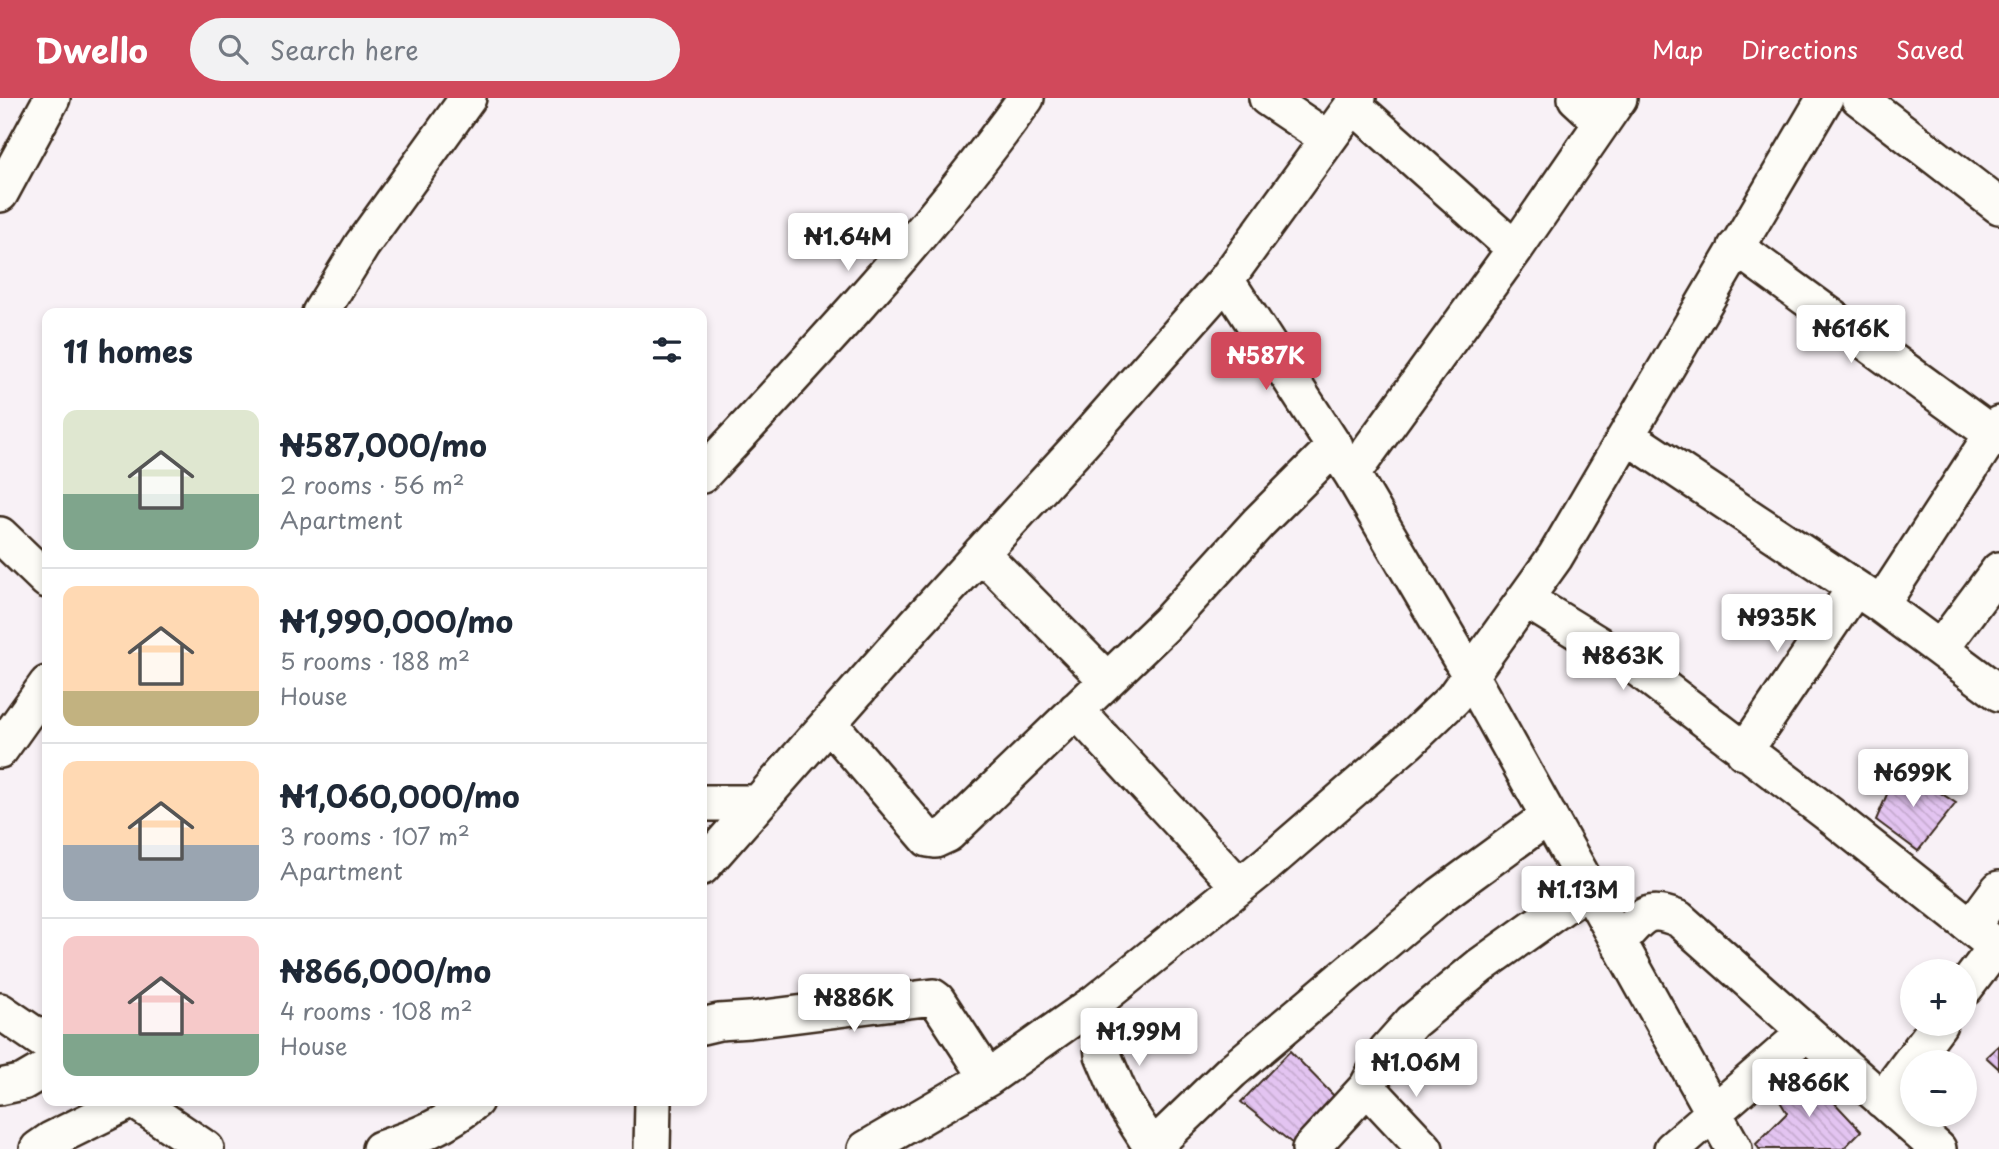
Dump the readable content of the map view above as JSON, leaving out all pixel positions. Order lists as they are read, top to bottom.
{
  "page": {
    "header": "Dwello",
    "search": "Search here",
    "nav": ["Map", "Directions", "Saved"],
    "price": [
      "₦1.64M",
      "₦616K",
      "₦587K",
      "₦935K",
      "₦863K",
      "₦699K",
      "₦1.13M",
      "₦886K",
      "₦1.99M",
      "₦1.06M",
      "₦866K"
    ],
    "heading": "11 homes",
    "list": [
      {
        "name": "₦587,000/mo",
        "note": "2 rooms · 56 m² · Apartment"
      },
      {
        "name": "₦1,990,000/mo",
        "note": "5 rooms · 188 m² · House"
      },
      {
        "name": "₦1,060,000/mo",
        "note": "3 rooms · 107 m² · Apartment"
      },
      {
        "name": "₦866,000/mo",
        "note": "4 rooms · 108 m² · House"
      }
    ],
    "map_buttons": ["+", "−"]
  }
}
